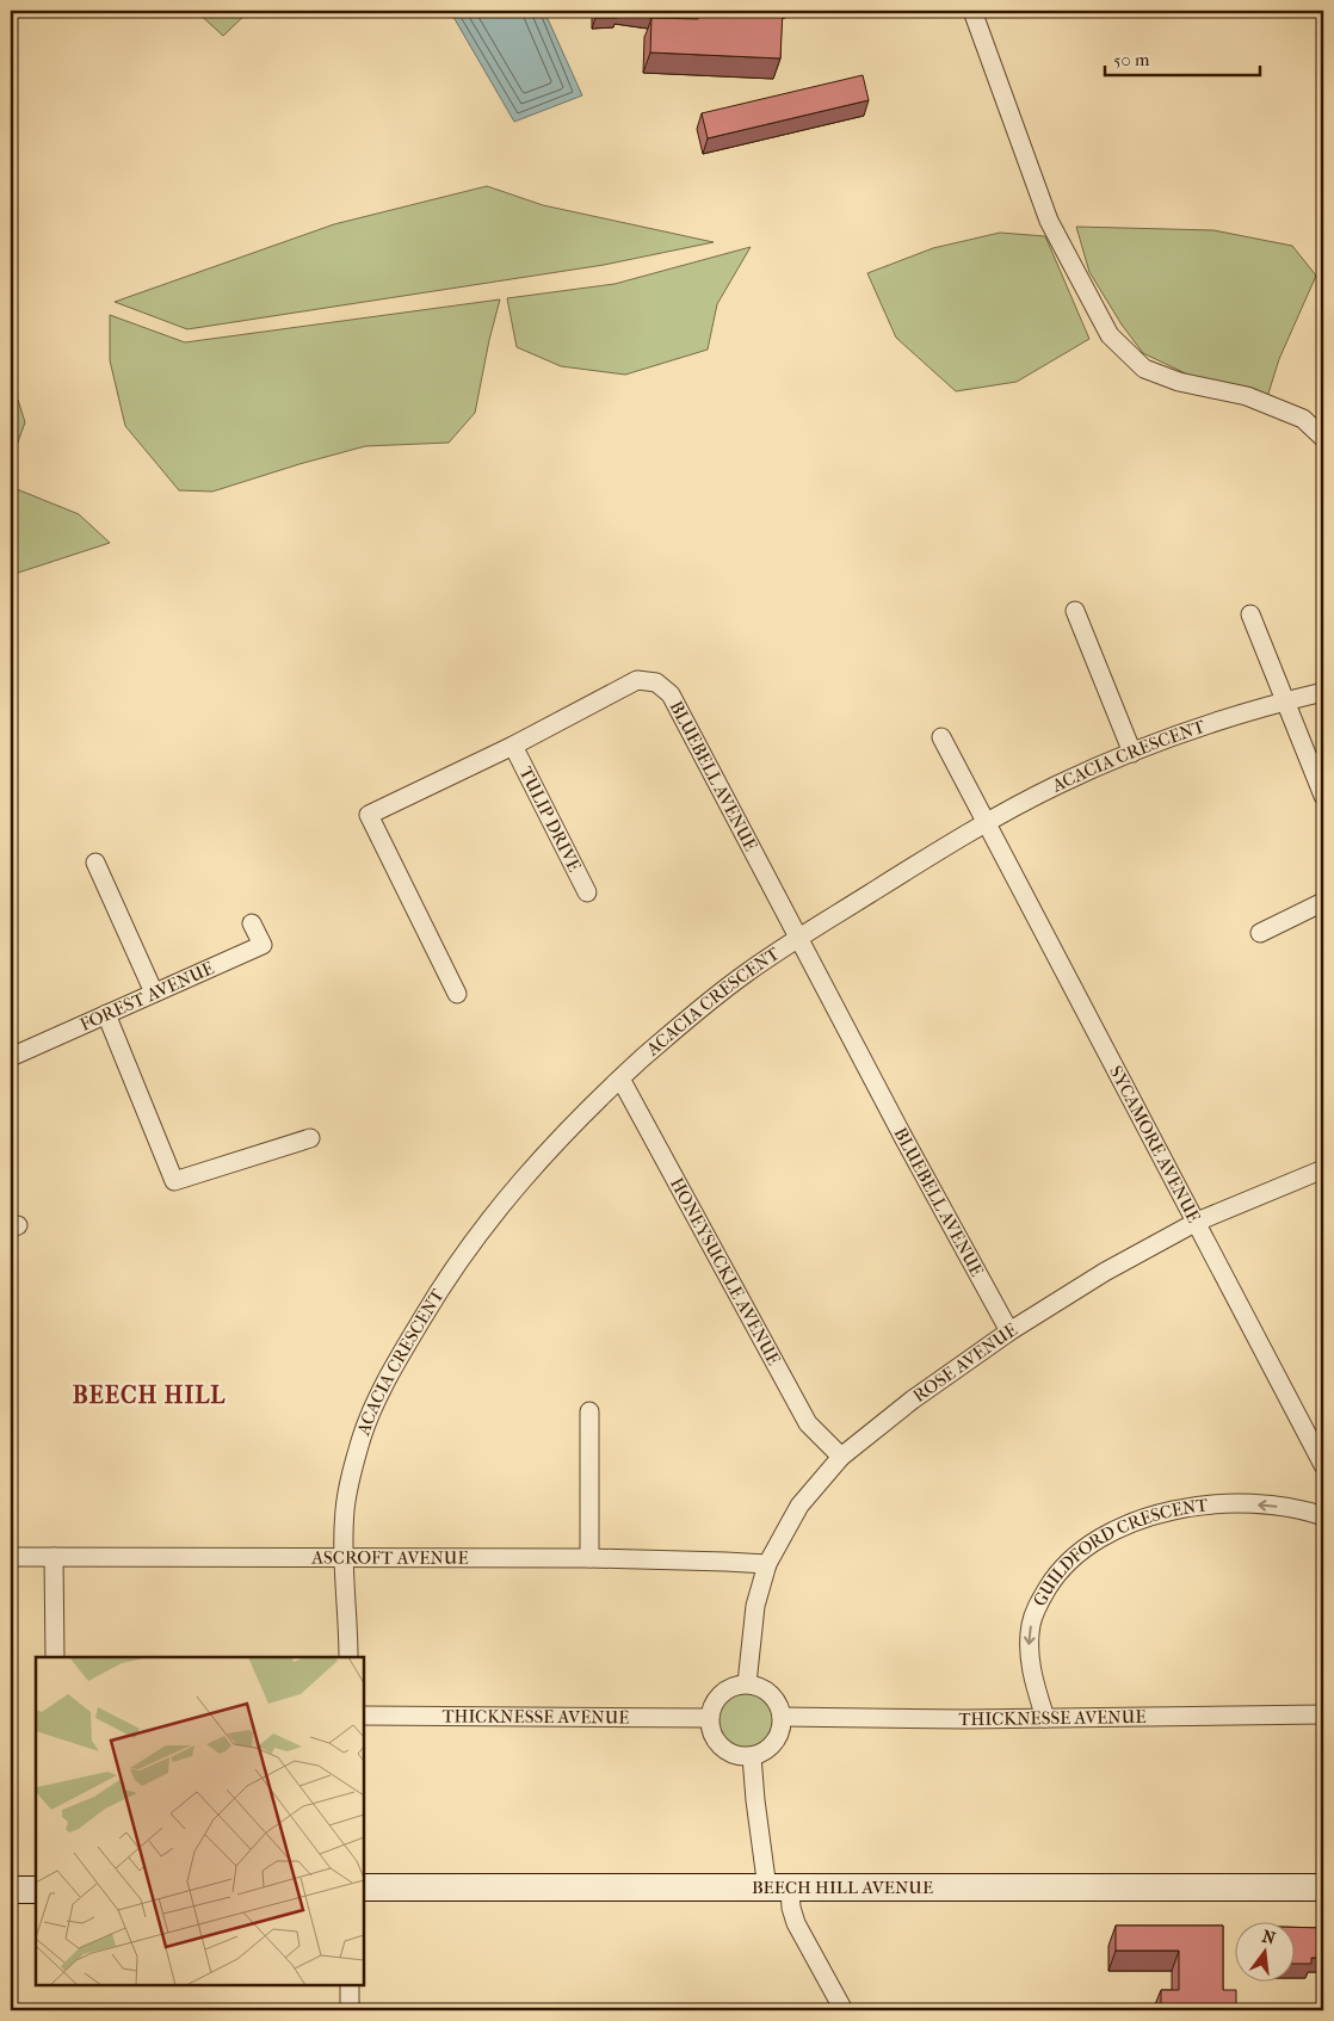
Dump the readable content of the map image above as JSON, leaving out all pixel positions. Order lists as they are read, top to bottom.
{
  "streets": {
    "street": [
      "ACACIA CRESCENT",
      "BLUEBELL AVENUE",
      "TULIP DRIVE",
      "FOREST AVENUE",
      "SYCAMORE AVENUE",
      "HONEYSUCKLE AVENUE",
      "ROSE AVENUE",
      "ASCROFT AVENUE",
      "GUILDFORD CRESCENT",
      "THICKNESSE AVENUE",
      "BEECH HILL AVENUE"
    ]
  },
  "crossings": [
    ["ACACIA CRESCENT", "BLUEBELL AVENUE"],
    ["ACACIA CRESCENT", "SYCAMORE AVENUE"],
    ["ACACIA CRESCENT", "HONEYSUCKLE AVENUE"],
    ["ACACIA CRESCENT", "ASCROFT AVENUE"],
    ["BLUEBELL AVENUE", "TULIP DRIVE"],
    ["BLUEBELL AVENUE", "ROSE AVENUE"],
    ["SYCAMORE AVENUE", "ROSE AVENUE"],
    ["HONEYSUCKLE AVENUE", "ROSE AVENUE"],
    ["ROSE AVENUE", "ASCROFT AVENUE"],
    ["ROSE AVENUE", "THICKNESSE AVENUE"],
    ["GUILDFORD CRESCENT", "THICKNESSE AVENUE"]
  ],
  "districts": ["BEECH HILL"],
  "scale_bar": "50 m",
  "north": "top"
}
